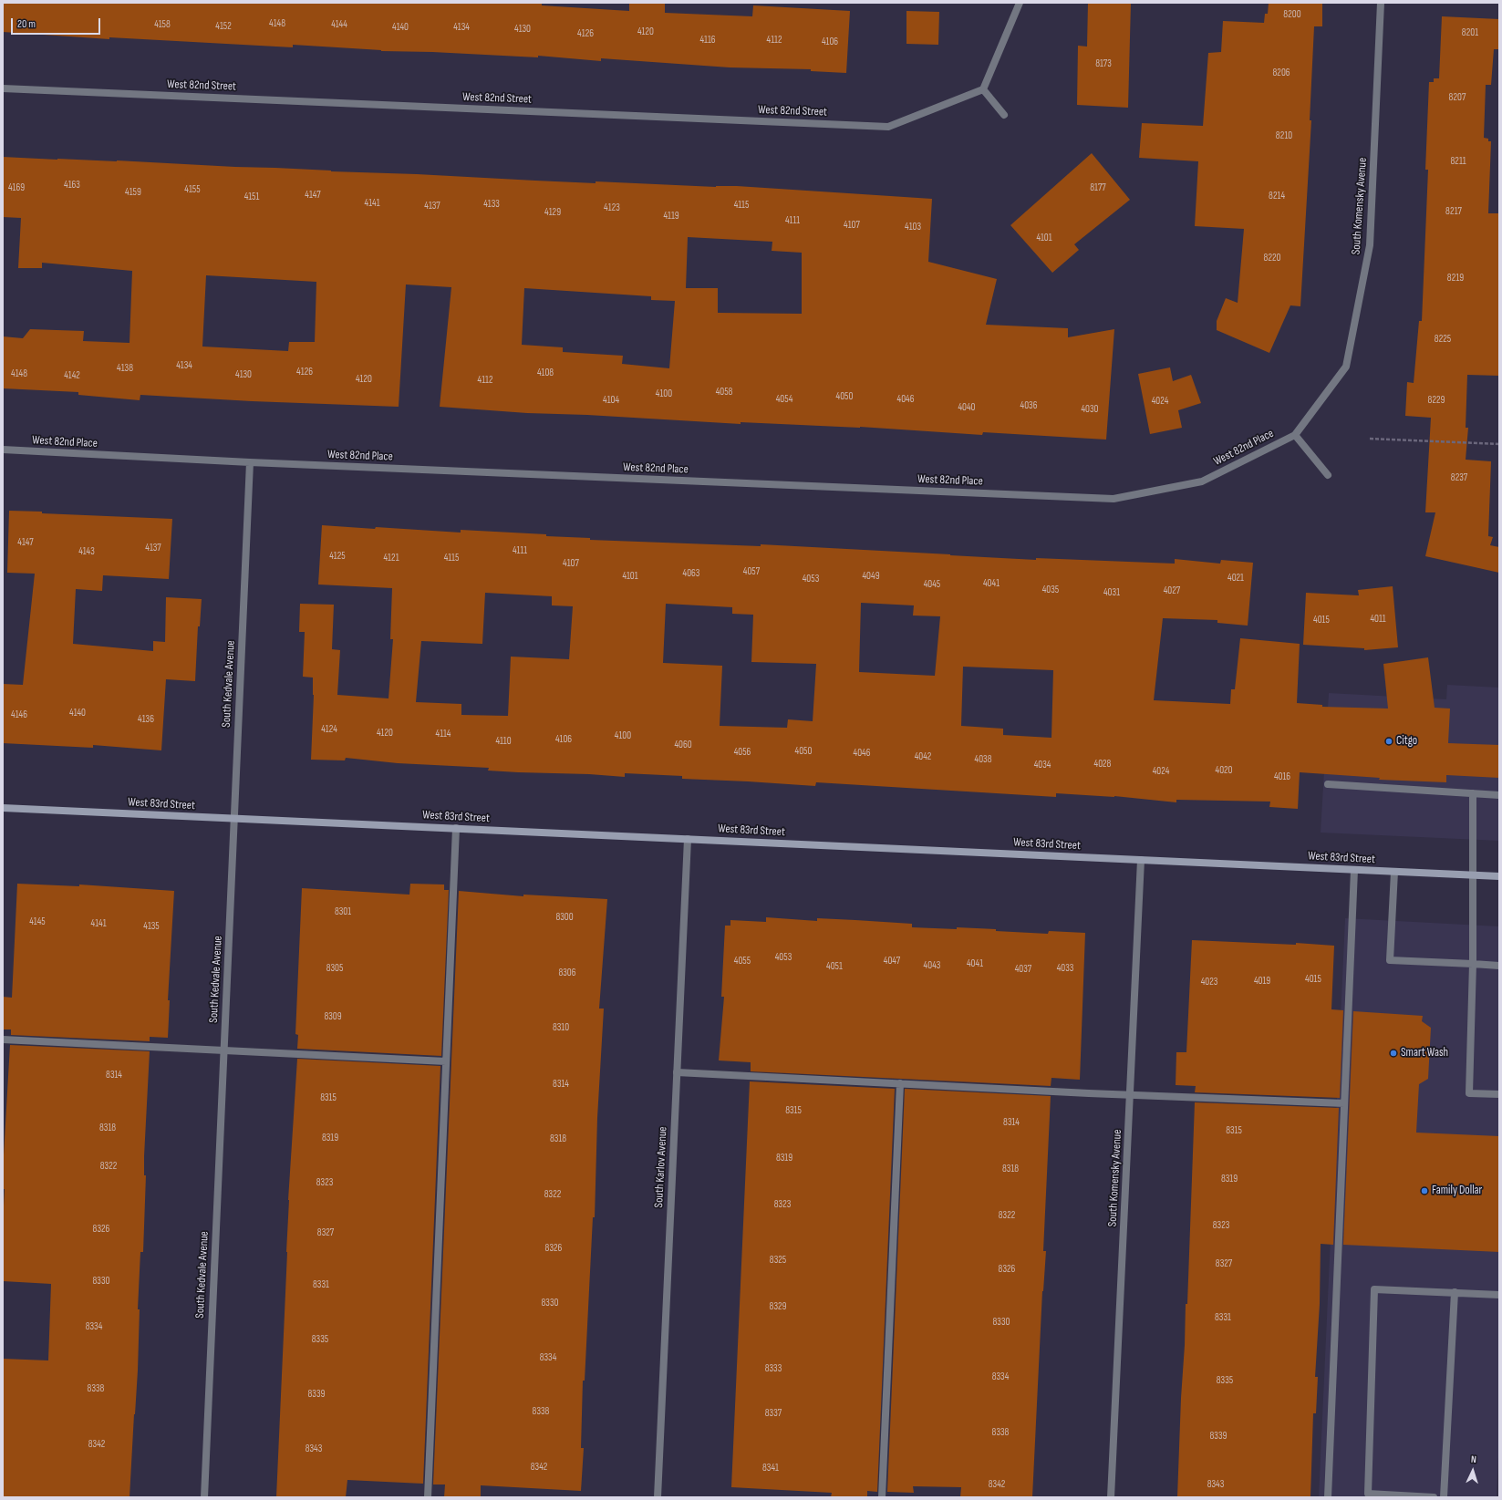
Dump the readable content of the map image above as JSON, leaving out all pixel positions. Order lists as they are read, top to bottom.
{
  "streets": {
    "street": [
      "West 82nd Street",
      "South Komensky Avenue",
      "West 82nd Place",
      "South Kedvale Avenue",
      "West 83rd Street",
      "South Karlov Avenue"
    ]
  },
  "crossings": [
    ["South Komensky Avenue", "West 82nd Place"],
    ["South Komensky Avenue", "West 83rd Street"],
    ["West 82nd Place", "South Kedvale Avenue"],
    ["South Kedvale Avenue", "West 83rd Street"],
    ["West 83rd Street", "South Karlov Avenue"]
  ],
  "places": ["Citgo", "Smart Wash", "Family Dollar"],
  "house_numbers": [
    "8200",
    "4148",
    "4158",
    "4144",
    "4152",
    "4140",
    "4134",
    "4130",
    "4120",
    "8201",
    "4126",
    "4116",
    "4112",
    "4106",
    "8173",
    "8206",
    "8207",
    "8210",
    "8211",
    "4163",
    "4169",
    "8177",
    "4155",
    "4159",
    "4147",
    "8214",
    "4151",
    "4141",
    "4133",
    "4115",
    "4137",
    "4123",
    "8217",
    "4129",
    "4119",
    "4111",
    "4107",
    "4103",
    "4101",
    "8220",
    "8219",
    "8225",
    "4134",
    "4138",
    "4126",
    "4108",
    "4148",
    "4130",
    "4142",
    "4120",
    "4112",
    "4058",
    "4100",
    "4050",
    "4054",
    "4046",
    "4104",
    "8229",
    "4024",
    "4036",
    "4040",
    "4030",
    "8237",
    "4147",
    "4137",
    "4111",
    "4143",
    "4125",
    "4121",
    "4115",
    "4107",
    "4057",
    "4063",
    "4101",
    "4049",
    "4021",
    "4053",
    "4041",
    "4045",
    "4035",
    "4027",
    "4031",
    "4011",
    "4015",
    "4140",
    "4146",
    "4136",
    "4124",
    "4120",
    "4114",
    "4100",
    "4106",
    "4110",
    "4060",
    "4050",
    "4056",
    "4046",
    "4042",
    "4038",
    "4028",
    "4034",
    "4020",
    "4024",
    "4016",
    "8301",
    "8300",
    "4145",
    "4141",
    "4135",
    "4053",
    "4055",
    "4047",
    "4041",
    "4043",
    "4051",
    "8305",
    "4033",
    "4037",
    "8306",
    "4015",
    "4019",
    "4023",
    "8309",
    "8310",
    "8314",
    "8314",
    "8315",
    "8315",
    "8314",
    "8318",
    "8315",
    "8319",
    "8318",
    "8319",
    "8322",
    "8318",
    "8319",
    "8323",
    "8322",
    "8323",
    "8322",
    "8323",
    "8326",
    "8327",
    "8326",
    "8325",
    "8327",
    "8326",
    "8330",
    "8331",
    "8330",
    "8329",
    "8331",
    "8330",
    "8334",
    "8335",
    "8334",
    "8333",
    "8334",
    "8335",
    "8338",
    "8339",
    "8338",
    "8337",
    "8338",
    "8339",
    "8342",
    "8343",
    "8342",
    "8341",
    "8342",
    "8343"
  ],
  "scale_bar": "20 m",
  "north": "top"
}
